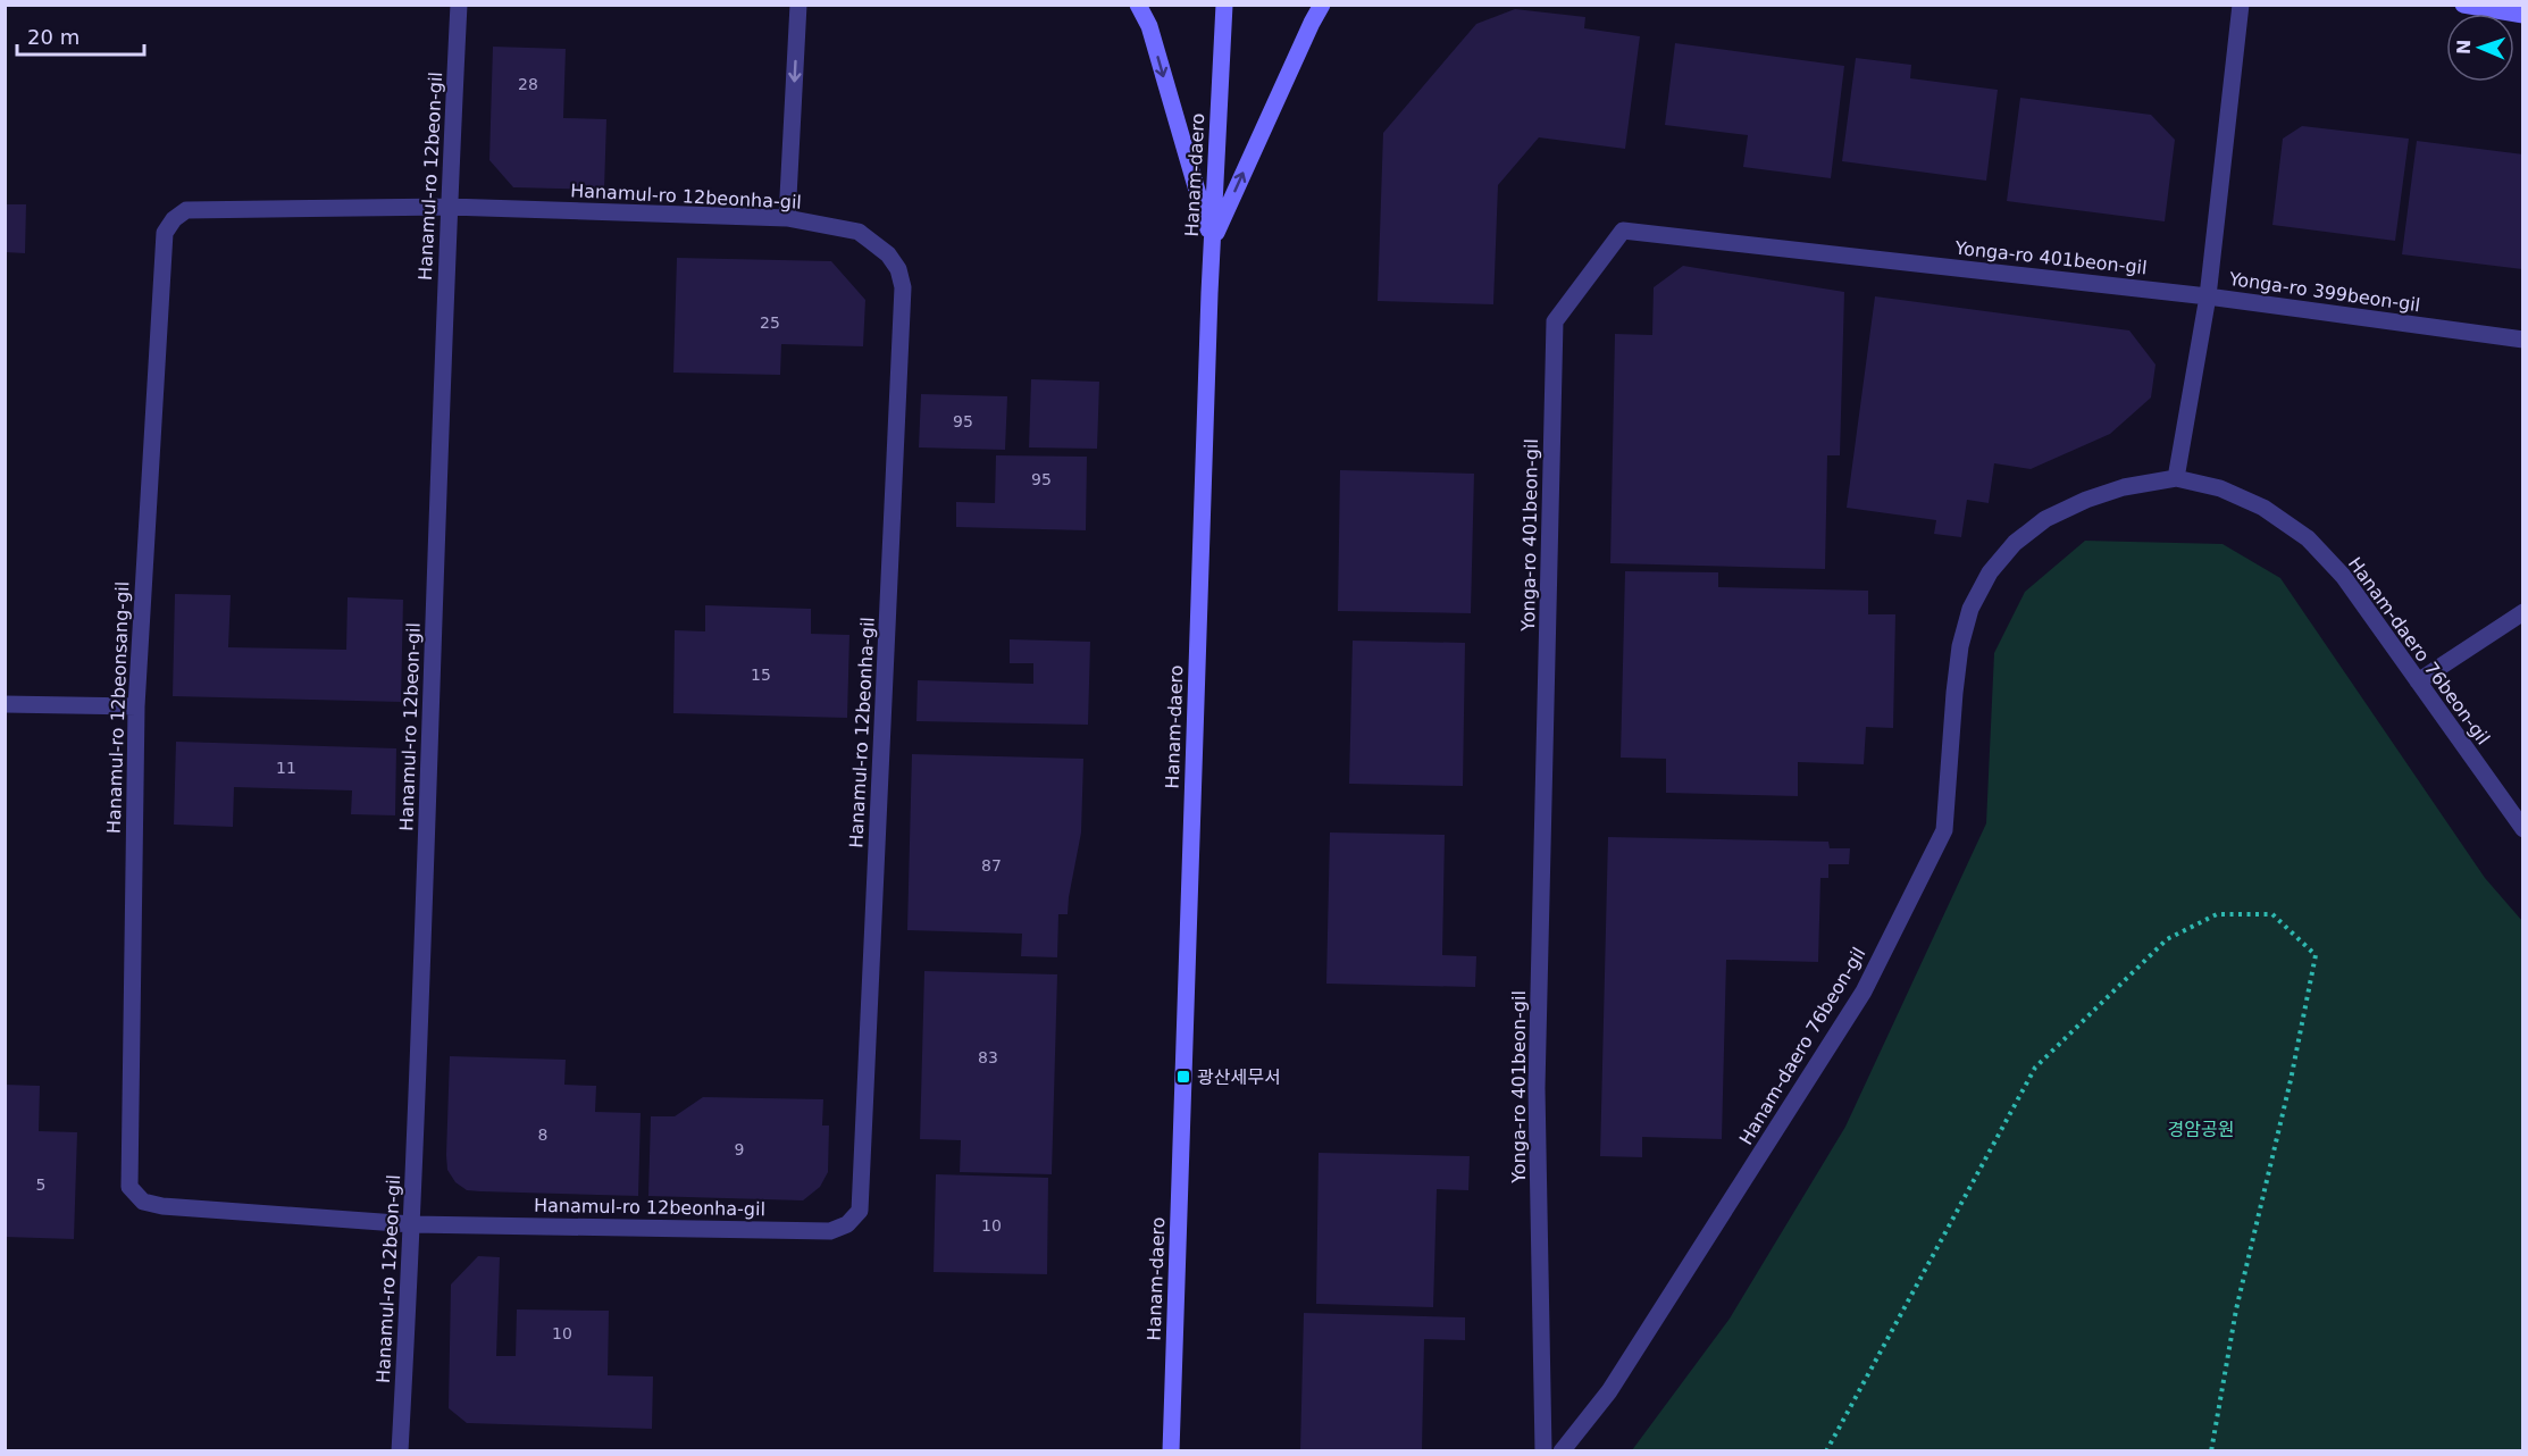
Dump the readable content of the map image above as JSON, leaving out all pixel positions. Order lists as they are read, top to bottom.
{
  "streets": {
    "main road": ["Hanam-daero"],
    "street": [
      "Hanamul-ro 12beon-gil",
      "Hanamul-ro 12beonha-gil",
      "Yonga-ro 401beon-gil",
      "Yonga-ro 399beon-gil",
      "Hanam-daero 76beon-gil",
      "Hanamul-ro 12beonsang-gil"
    ]
  },
  "crossings": [
    ["Hanamul-ro 12beon-gil", "Hanamul-ro 12beonha-gil"],
    ["Hanamul-ro 12beon-gil", "Hanamul-ro 12beonsang-gil"],
    ["Hanamul-ro 12beonha-gil", "Hanamul-ro 12beonsang-gil"],
    ["Yonga-ro 401beon-gil", "Yonga-ro 399beon-gil"]
  ],
  "parks": ["경암공원"],
  "places": {
    "transit": ["광산세무서"]
  },
  "house_numbers": [
    "28",
    "25",
    "95",
    "95",
    "15",
    "11",
    "87",
    "83",
    "8",
    "9",
    "5",
    "10",
    "10"
  ],
  "scale_bar": "20 m",
  "north": "left"
}
